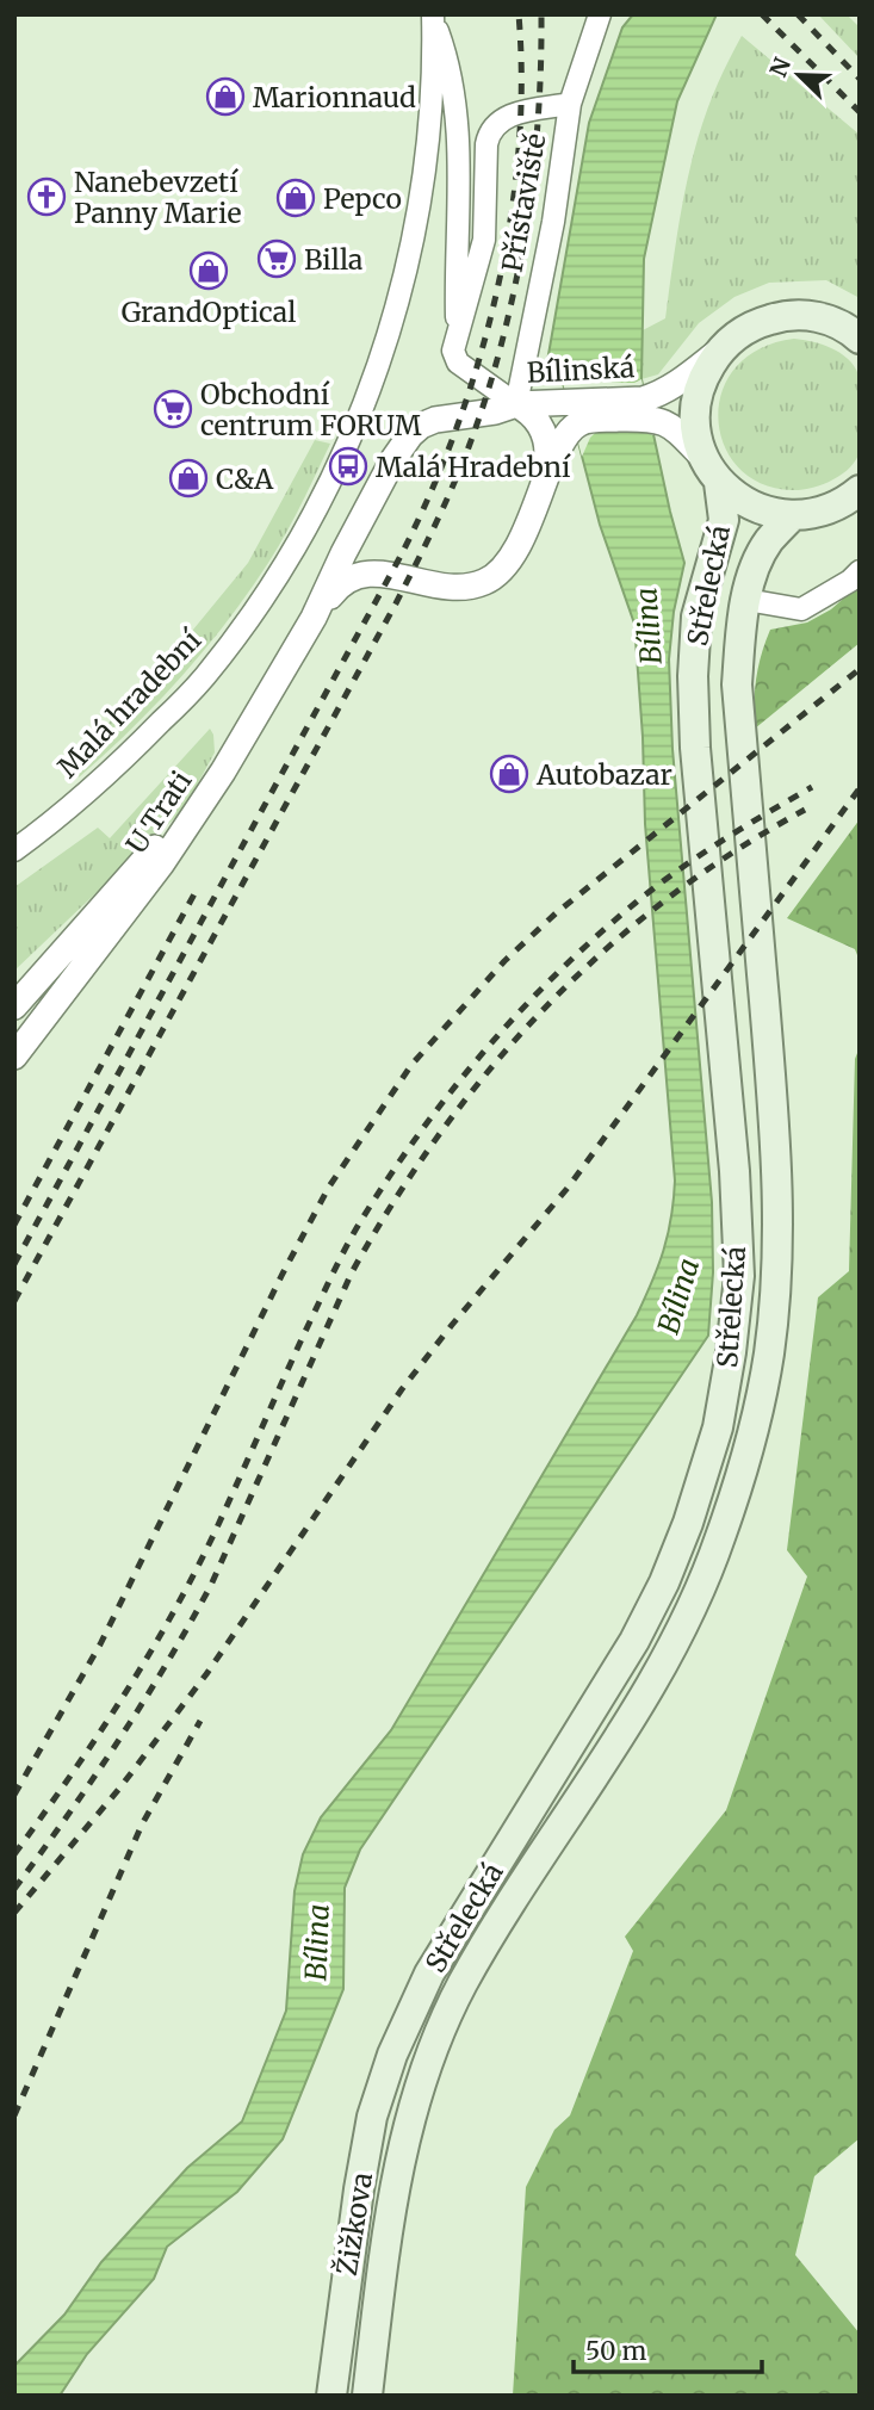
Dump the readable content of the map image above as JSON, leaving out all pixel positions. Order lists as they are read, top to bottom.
{
  "streets": {
    "main road": ["Střelecká", "Žižkova"],
    "street": [
      "Přístaviště",
      "Bílinská",
      "Malá hradební",
      "U Trati"
    ]
  },
  "crossings": [
    ["Přístaviště", "Bílinská"],
    ["Bílinská", "Střelecká"],
    ["Střelecká", "Žižkova"]
  ],
  "water": ["Bílina"],
  "places": {
    "shop": [
      "Marionnaud",
      "Pepco",
      "GrandOptical",
      "C&A",
      "Autobazar"
    ],
    "church": ["Nanebevzetí Panny Marie"],
    "supermarket": ["Billa", "Obchodní centrum FORUM"],
    "bus stop": ["Malá Hradební"]
  },
  "scale_bar": "50 m",
  "north": "top left"
}
